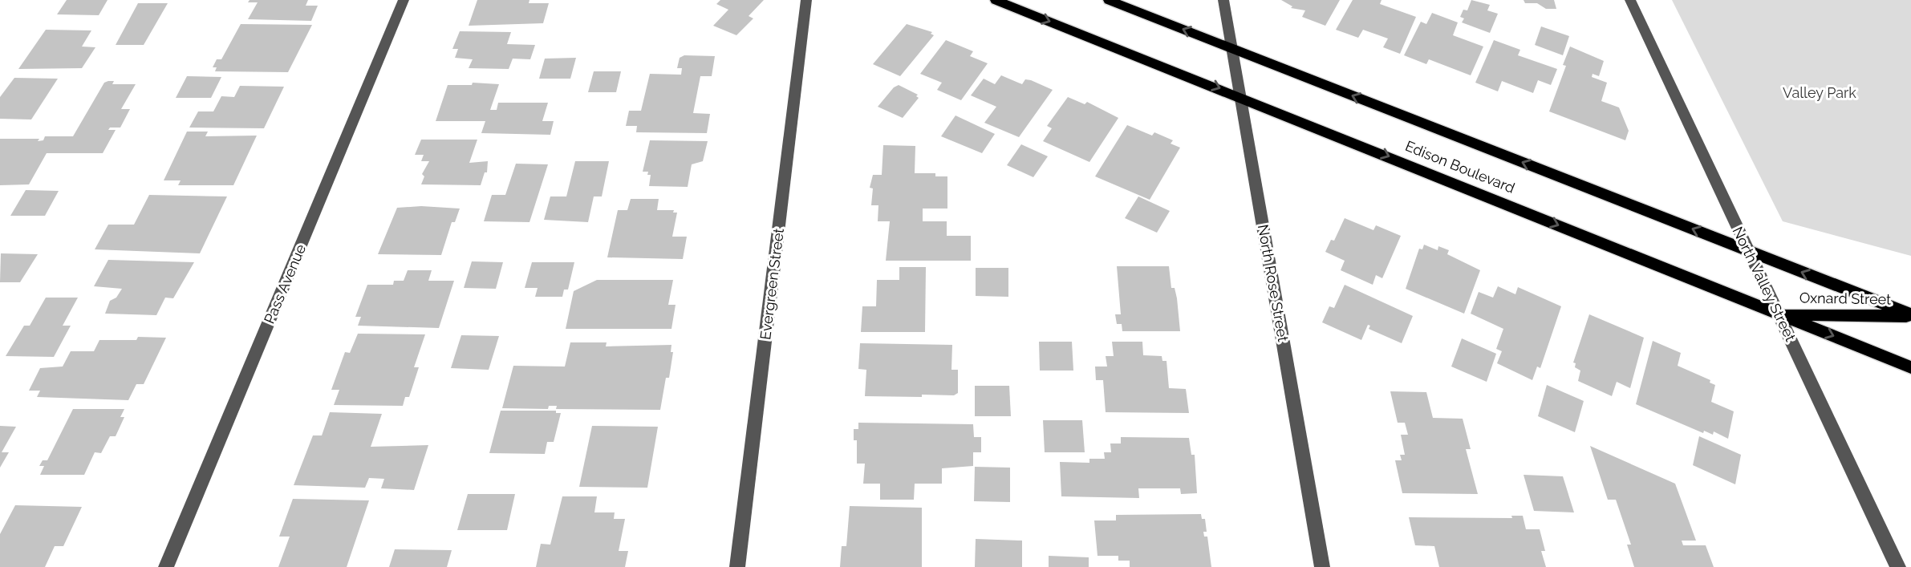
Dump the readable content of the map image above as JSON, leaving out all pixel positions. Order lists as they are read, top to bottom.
{
  "streets": {
    "main road": ["Edison Boulevard", "Oxnard Street"],
    "street": [
      "North Rose Street",
      "Pass Avenue",
      "Evergreen Street",
      "North Valley Street"
    ]
  },
  "crossings": [
    ["Edison Boulevard", "North Rose Street"],
    ["Edison Boulevard", "North Valley Street"],
    ["Edison Boulevard", "Oxnard Street"],
    ["North Valley Street", "Oxnard Street"]
  ],
  "parks": ["Valley Park"]
}
